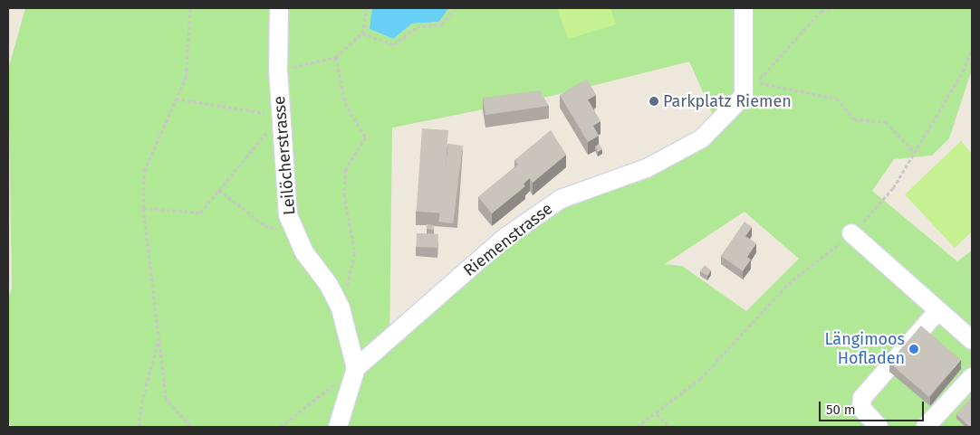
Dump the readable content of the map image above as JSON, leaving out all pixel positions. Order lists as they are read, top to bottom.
{
  "streets": {
    "street": ["Leilöcherstrasse", "Riemenstrasse"]
  },
  "crossings": [
    ["Leilöcherstrasse", "Riemenstrasse"]
  ],
  "places": ["Parkplatz Riemen", "Längimoos Hofladen"],
  "scale_bar": "50 m"
}
